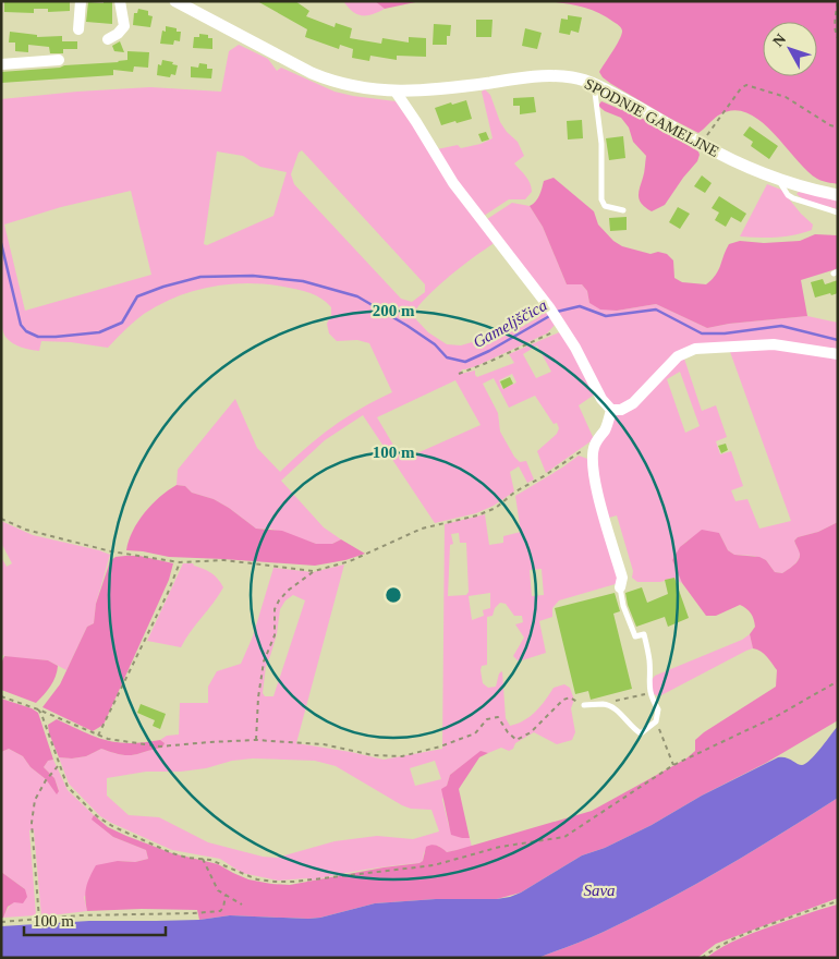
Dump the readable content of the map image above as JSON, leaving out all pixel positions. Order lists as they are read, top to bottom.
{
  "streets": {
    "street": ["SPODNJE GAMELJNE"]
  },
  "water": ["Gameljščica", "Sava"],
  "scale_bar": "100 m",
  "north": "top left",
  "rings": ["200 m", "100 m"]
}
